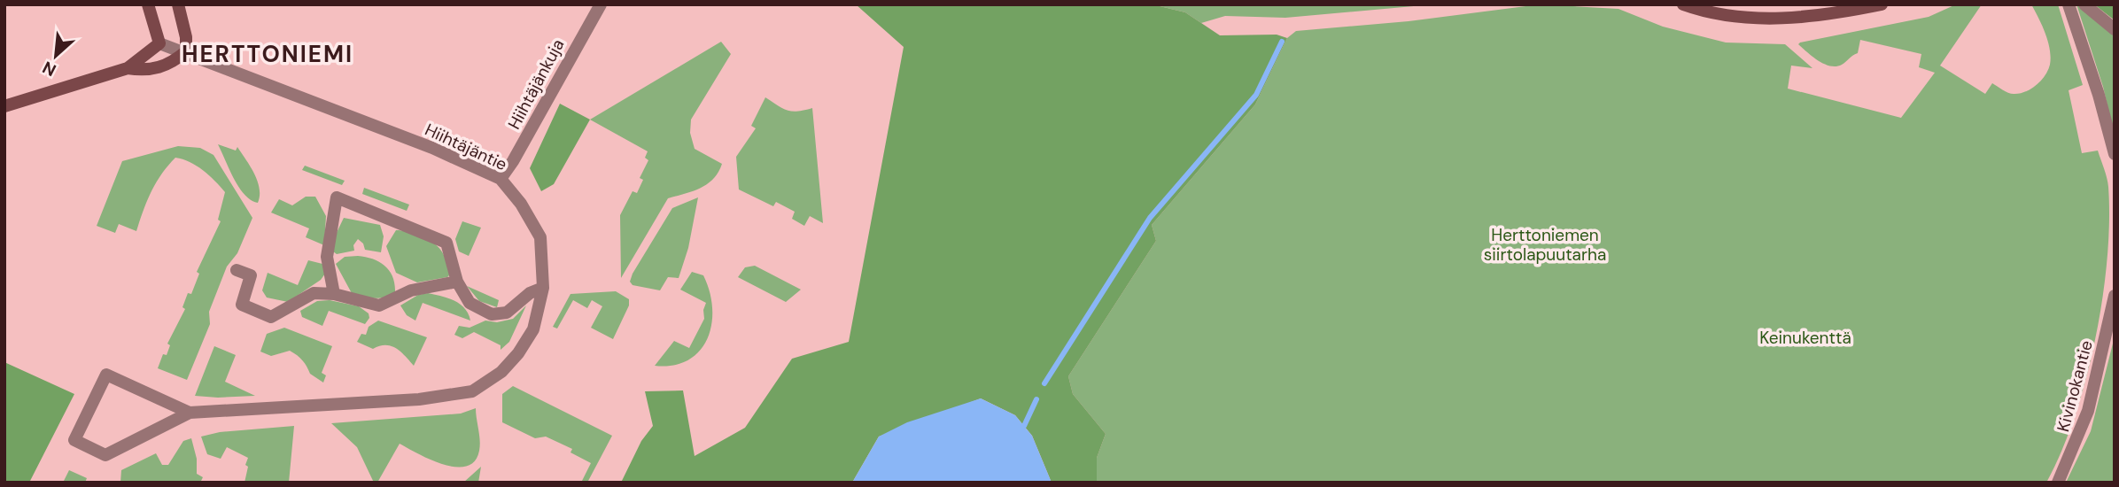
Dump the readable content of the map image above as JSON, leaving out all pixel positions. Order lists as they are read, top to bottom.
{
  "streets": {
    "street": ["Hiihtäjänkuja", "Hiihtäjäntie", "Kivinokantie"]
  },
  "crossings": [
    ["Hiihtäjänkuja", "Hiihtäjäntie"]
  ],
  "districts": ["HERTTONIEMI"],
  "parks": ["Herttoniemen siirtolapuutarha", "Keinukenttä"],
  "north": "bottom left"
}
